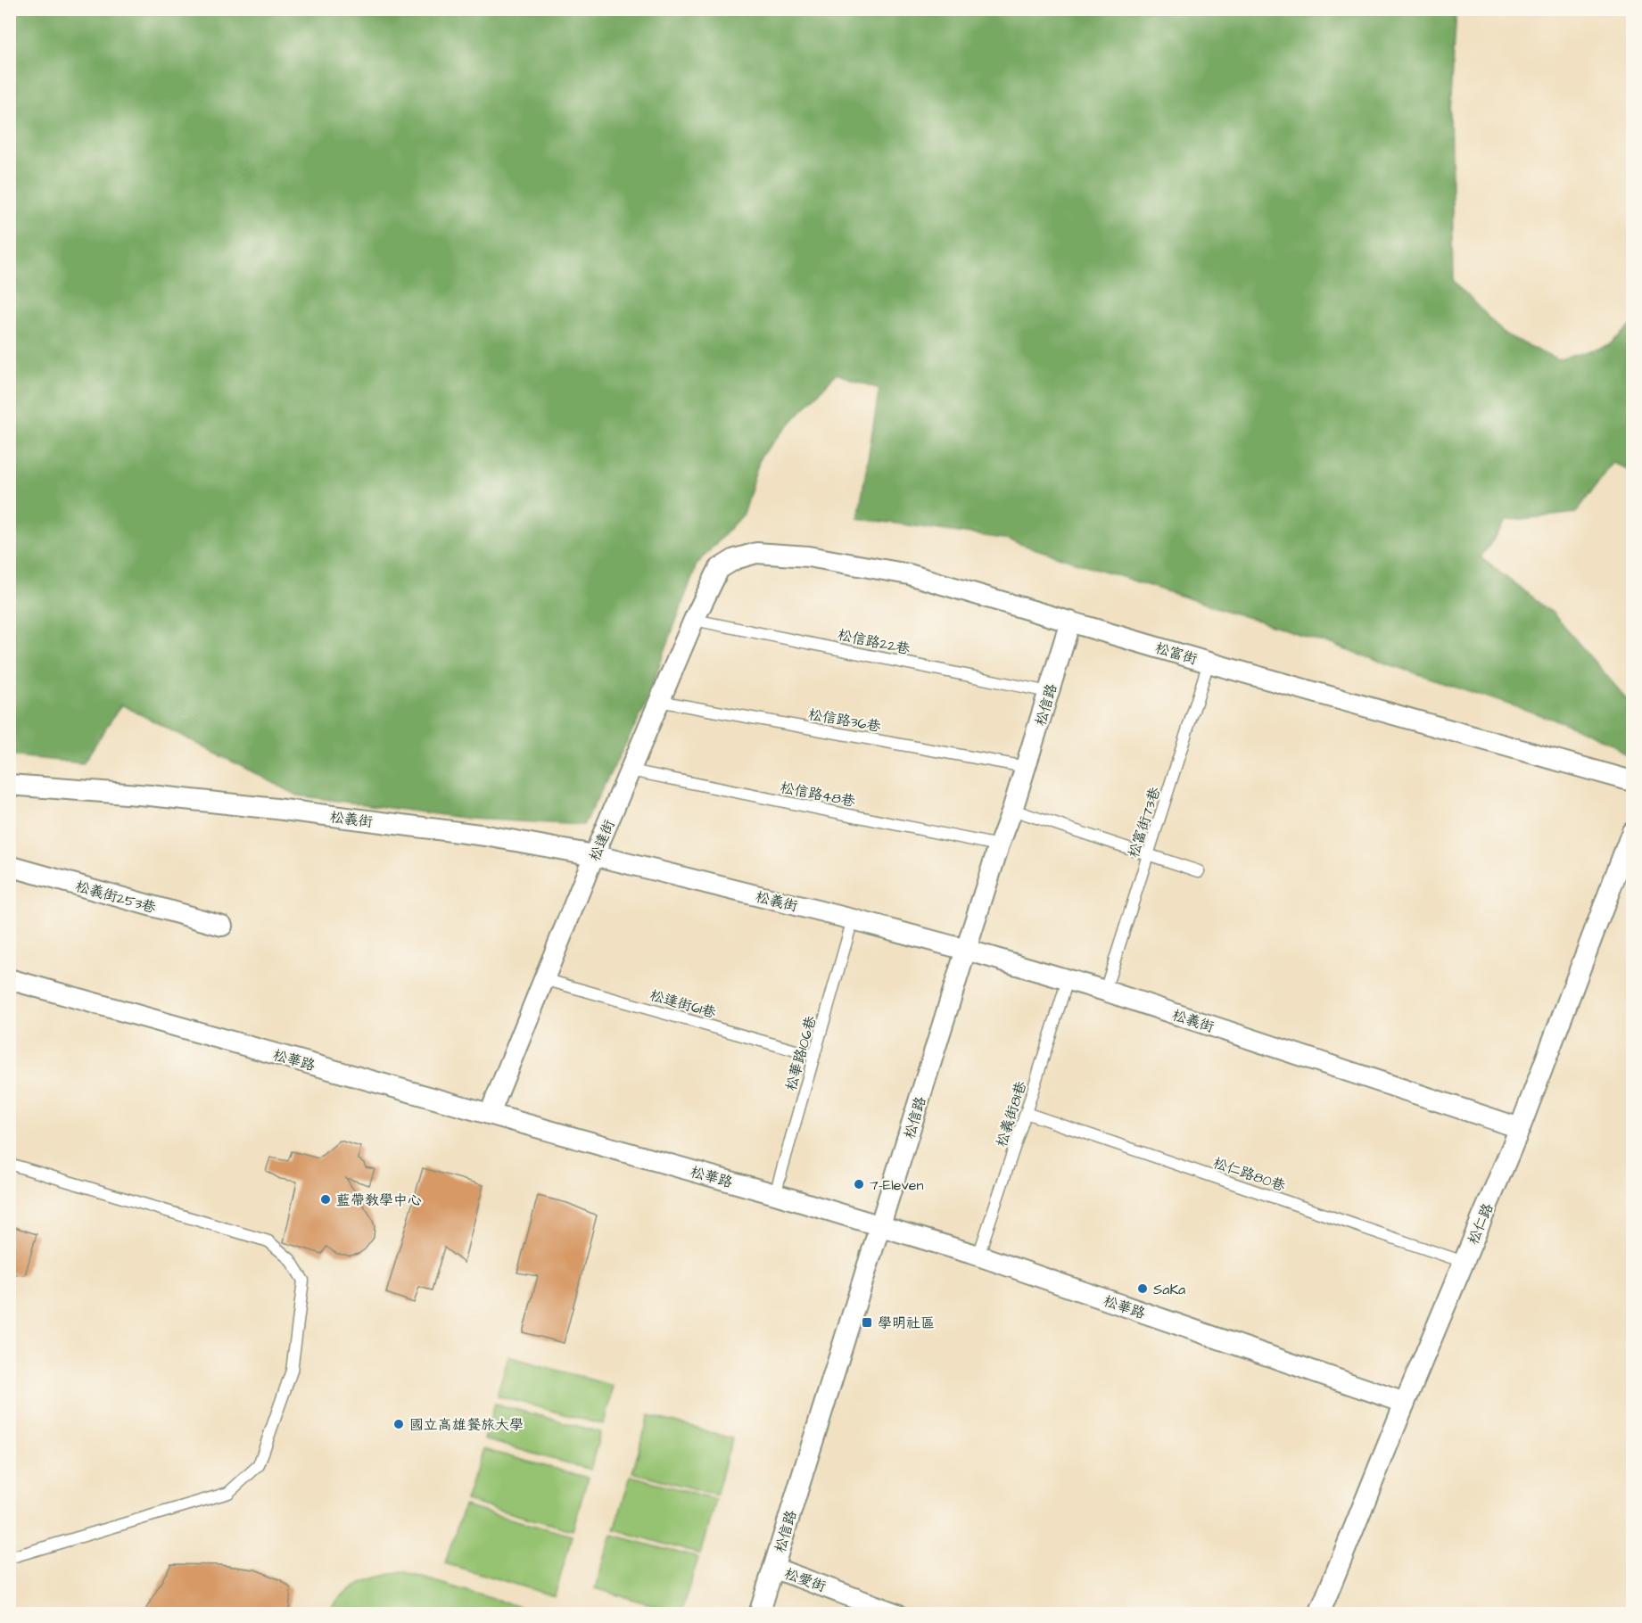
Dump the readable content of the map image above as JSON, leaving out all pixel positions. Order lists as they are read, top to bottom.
{
  "streets": {
    "street": [
      "松富街",
      "松信路",
      "松義街",
      "松達街",
      "松義街253巷",
      "松華路",
      "松仁路",
      "松愛街"
    ],
    "lane": [
      "松信路22巷",
      "松信路36巷",
      "松信路48巷",
      "松富街73巷",
      "松達街61巷",
      "松華路106巷",
      "松義街81巷",
      "松仁路80巷"
    ]
  },
  "crossings": [
    ["松信路22巷", "松信路"],
    ["松信路22巷", "松達街"],
    ["松富街", "松信路"],
    ["松富街", "松富街73巷"],
    ["松富街", "松達街"],
    ["松信路", "松信路36巷"],
    ["松信路", "松信路48巷"],
    ["松信路", "松義街"],
    ["松信路", "松華路"],
    ["松信路", "松愛街"],
    ["松信路36巷", "松達街"],
    ["松信路48巷", "松達街"],
    ["松義街", "松富街73巷"],
    ["松義街", "松達街"],
    ["松義街", "松華路106巷"],
    ["松義街", "松義街81巷"],
    ["松義街", "松仁路"],
    ["松達街", "松達街61巷"],
    ["松達街", "松華路"],
    ["松達街61巷", "松華路106巷"],
    ["松華路106巷", "松華路"],
    ["松華路", "松義街81巷"],
    ["松華路", "松仁路"],
    ["松義街81巷", "松仁路80巷"],
    ["松仁路80巷", "松仁路"]
  ],
  "places": {
    "other": [
      "7-Eleven",
      "藍帶教學中心",
      "SaKa",
      "國立高雄餐旅大學"
    ],
    "transit": ["學明社區"]
  }
}
